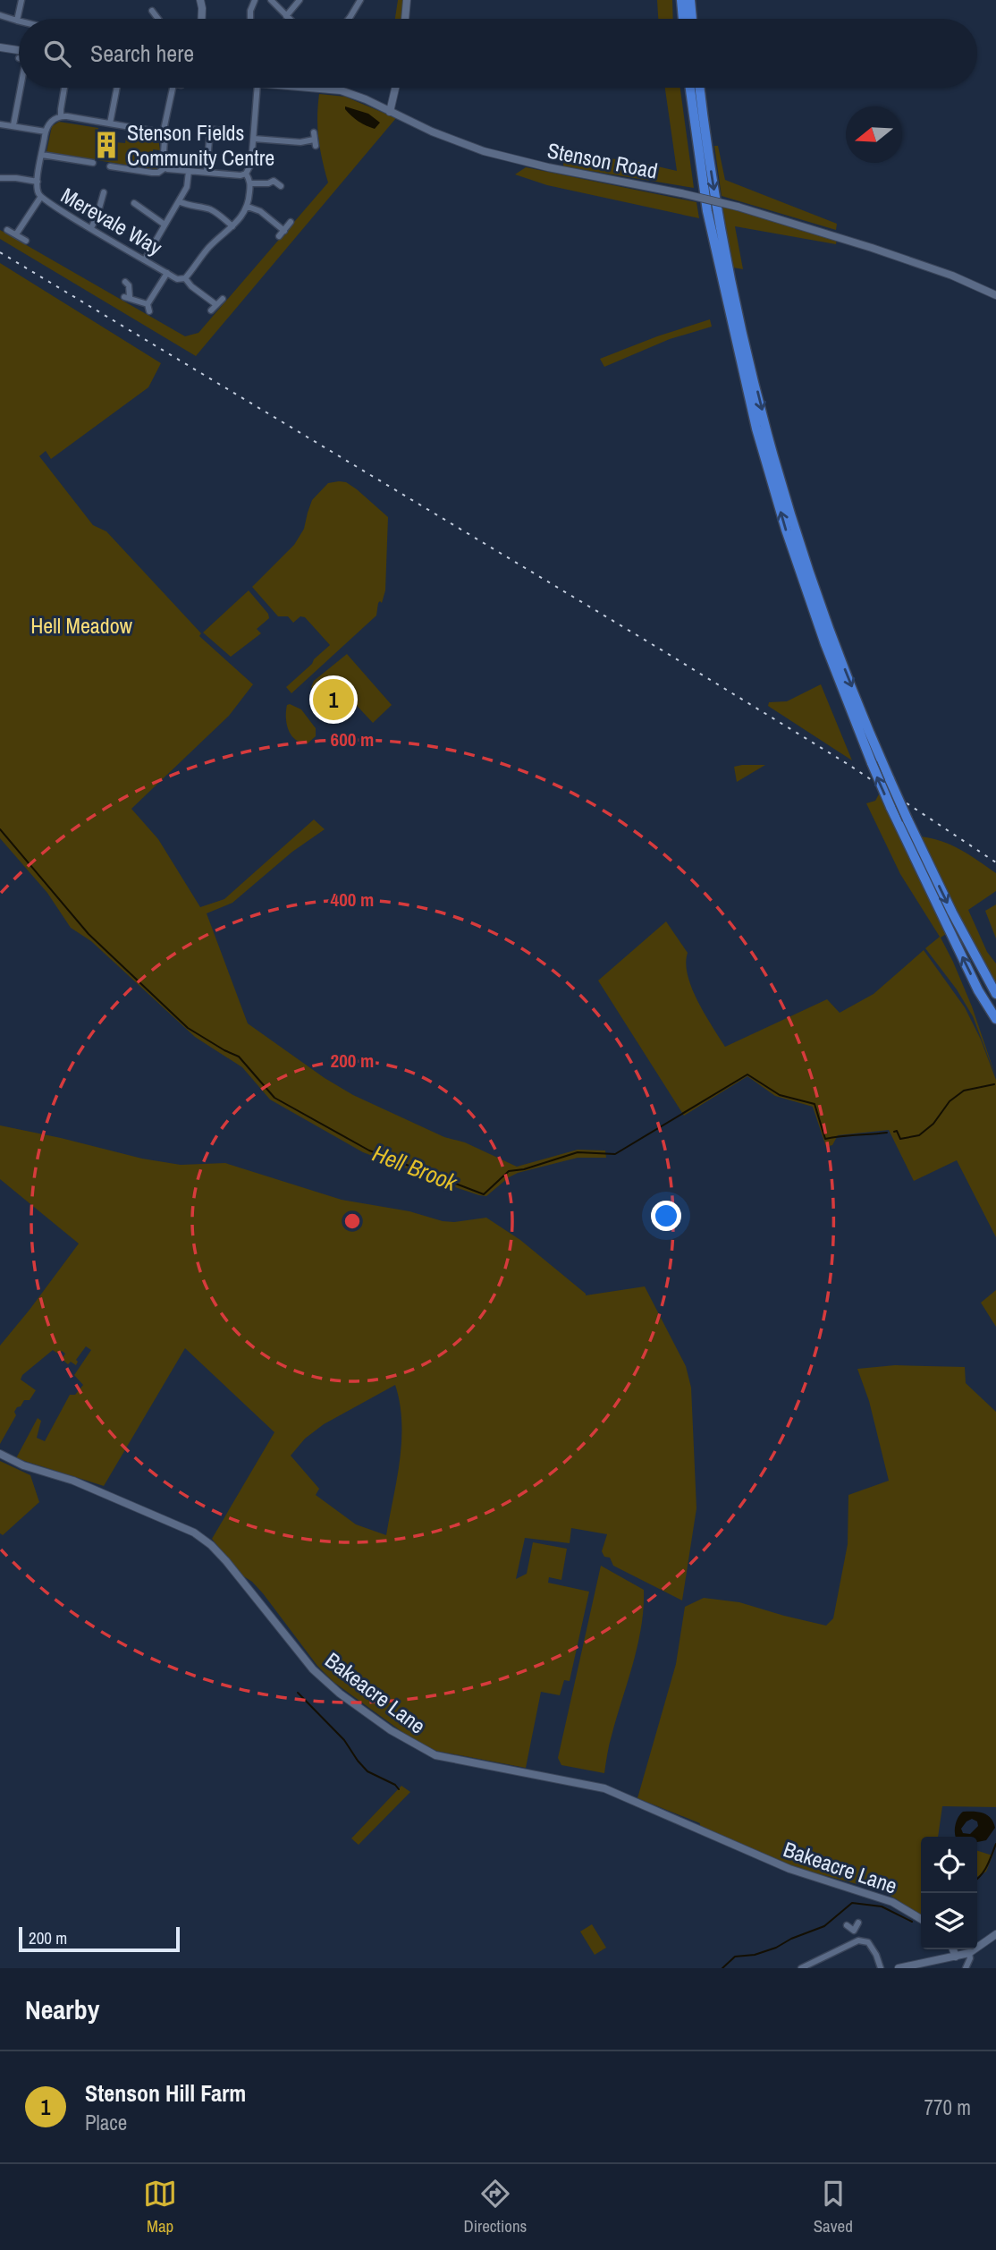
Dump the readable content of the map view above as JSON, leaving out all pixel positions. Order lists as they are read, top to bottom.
{
  "streets": {
    "street": ["Stenson Road", "Merevale Way", "Bakeacre Lane"]
  },
  "water": ["Hell Brook"],
  "parks": ["Hell Meadow"],
  "places": {
    "building": ["Stenson Fields Community Centre"]
  },
  "scale_bar": "200 m",
  "north": "left",
  "page": {
    "search": "Search here",
    "pins": "1",
    "scale": "200 m",
    "heading": "Nearby",
    "list": [
      {
        "mark": "1",
        "name": "Stenson Hill Farm",
        "note": "Place",
        "value": "770 m"
      }
    ],
    "nav": ["Map", "Directions", "Saved"]
  },
  "rings": ["600 m", "400 m", "200 m"]
}
